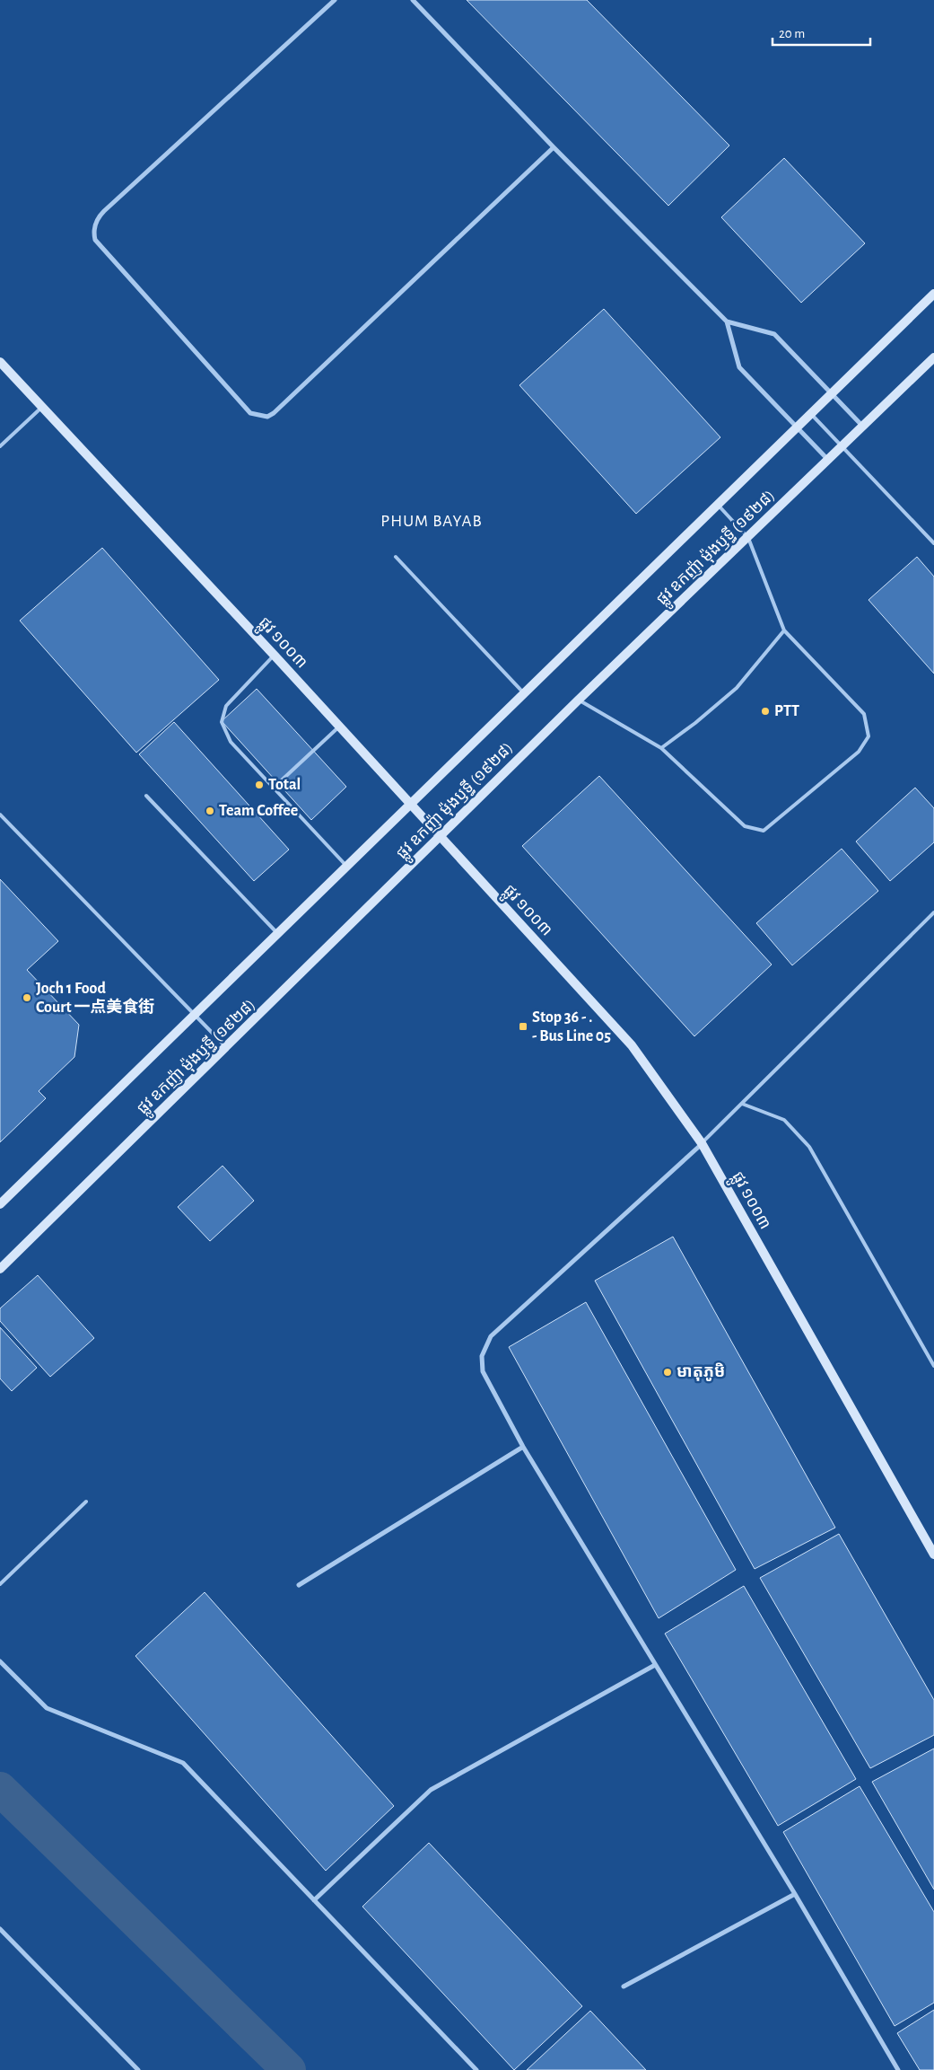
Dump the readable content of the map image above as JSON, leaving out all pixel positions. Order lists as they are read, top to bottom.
{
  "streets": {
    "main road": ["ផ្លូវ ឧកញ៉ា ម៉ុងឫទ្ធី (១៩២៨)", "ផ្លូវ ១០០៣"]
  },
  "crossings": [
    ["ផ្លូវ ឧកញ៉ា ម៉ុងឫទ្ធី (១៩២៨)", "ផ្លូវ ១០០៣"]
  ],
  "districts": ["PHUM BAYAB"],
  "places": {
    "other": [
      "PTT",
      "Total",
      "Team Coffee",
      "Joch 1 Food Court 一点美食街",
      "មាតុភូមិ"
    ],
    "transit": ["Stop 36 - . - Bus Line 05"]
  },
  "scale_bar": "20 m"
}
